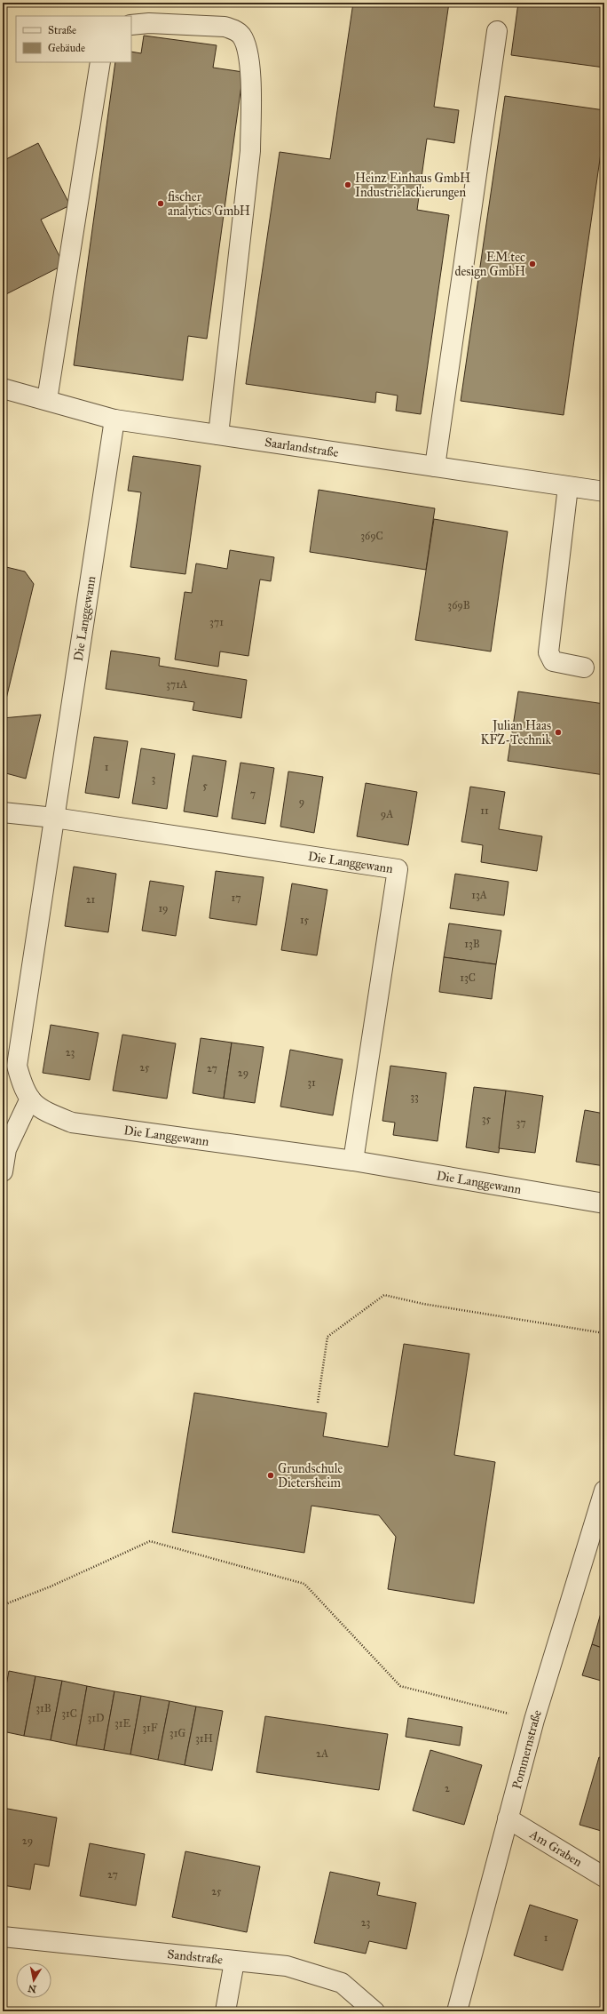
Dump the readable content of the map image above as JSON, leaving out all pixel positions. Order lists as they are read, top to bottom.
{
  "streets": {
    "street": [
      "Saarlandstraße",
      "Die Langgewann",
      "Pommernstraße",
      "Am Graben",
      "Sandstraße"
    ]
  },
  "crossings": [
    ["Saarlandstraße", "Die Langgewann"],
    ["Pommernstraße", "Am Graben"]
  ],
  "places": [
    "Heinz Einhaus GmbH Industrielackierungen",
    "fischer analytics GmbH",
    "EM.tec design GmbH",
    "Julian Haas KFZ-Technik",
    "Grundschule Dietersheim"
  ],
  "house_numbers": [
    "369C",
    "369B",
    "371",
    "371A",
    "1",
    "3",
    "5",
    "7",
    "9",
    "11",
    "9A",
    "13A",
    "17",
    "21",
    "19",
    "15",
    "13B",
    "13C",
    "23",
    "25",
    "27",
    "29",
    "31",
    "33",
    "35",
    "37",
    "31B",
    "31C",
    "31D",
    "31E",
    "31F",
    "31G",
    "31H",
    "2A",
    "2",
    "29",
    "27",
    "25",
    "23",
    "1"
  ],
  "legend": ["Straße", "Gebäude"],
  "north": "bottom"
}
